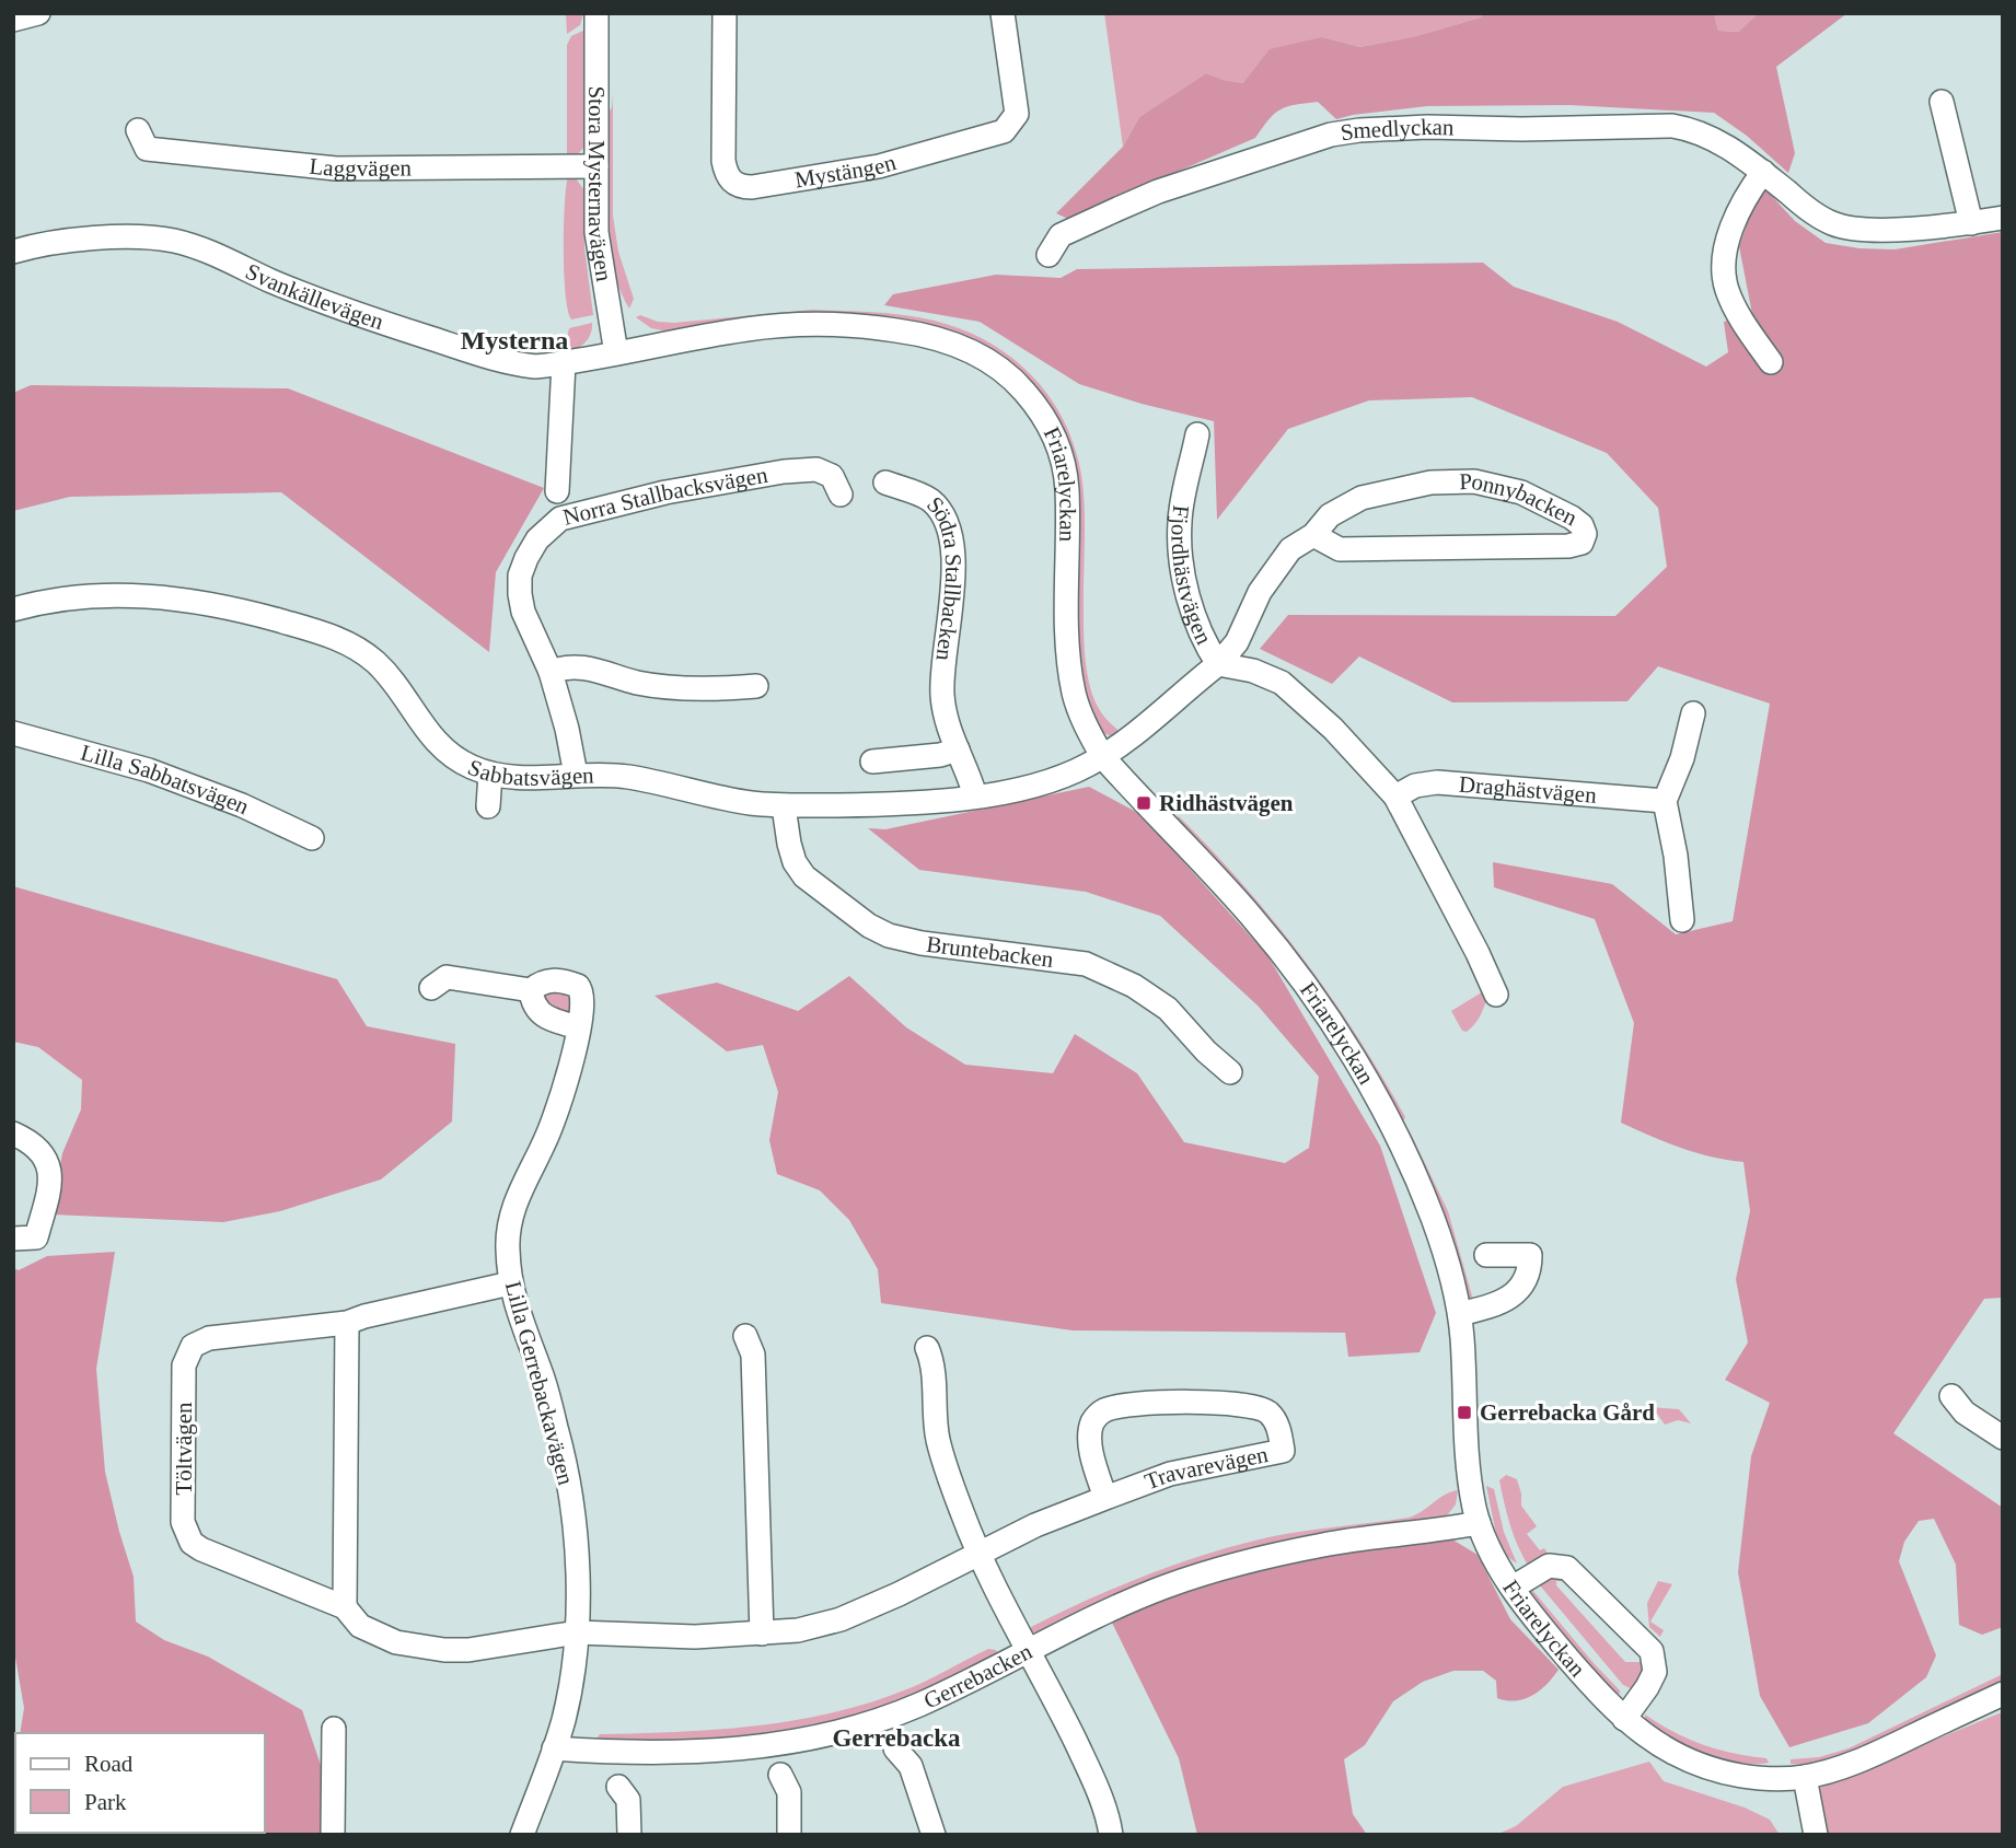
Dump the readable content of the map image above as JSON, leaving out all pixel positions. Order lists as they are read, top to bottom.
{
  "streets": {
    "street": [
      "Smedlyckan",
      "Laggvägen",
      "Mystängen",
      "Stora Mysternavägen",
      "Svankällevägen",
      "Friarelyckan",
      "Norra Stallbacksvägen",
      "Ponnybacken",
      "Fjordhästvägen",
      "Södra Stallbacken",
      "Sabbatsvägen",
      "Lilla Sabbatsvägen",
      "Draghästvägen",
      "Bruntebacken",
      "Lilla Gerrebackavägen",
      "Töltvägen",
      "Travarevägen",
      "Gerrebacken"
    ]
  },
  "crossings": [
    ["Laggvägen", "Stora Mysternavägen"],
    ["Stora Mysternavägen", "Svankällevägen"],
    ["Stora Mysternavägen", "Friarelyckan"],
    ["Svankällevägen", "Friarelyckan"],
    ["Friarelyckan", "Sabbatsvägen"],
    ["Friarelyckan", "Gerrebacken"],
    ["Norra Stallbacksvägen", "Sabbatsvägen"],
    ["Ponnybacken", "Fjordhästvägen"],
    ["Södra Stallbacken", "Sabbatsvägen"],
    ["Sabbatsvägen", "Bruntebacken"],
    ["Lilla Gerrebackavägen", "Töltvägen"],
    ["Lilla Gerrebackavägen", "Travarevägen"],
    ["Lilla Gerrebackavägen", "Gerrebacken"],
    ["Töltvägen", "Travarevägen"]
  ],
  "districts": ["Mysterna", "Gerrebacka"],
  "places": {
    "transit": ["Ridhästvägen", "Gerrebacka Gård"]
  },
  "legend": ["Road", "Park"]
}
